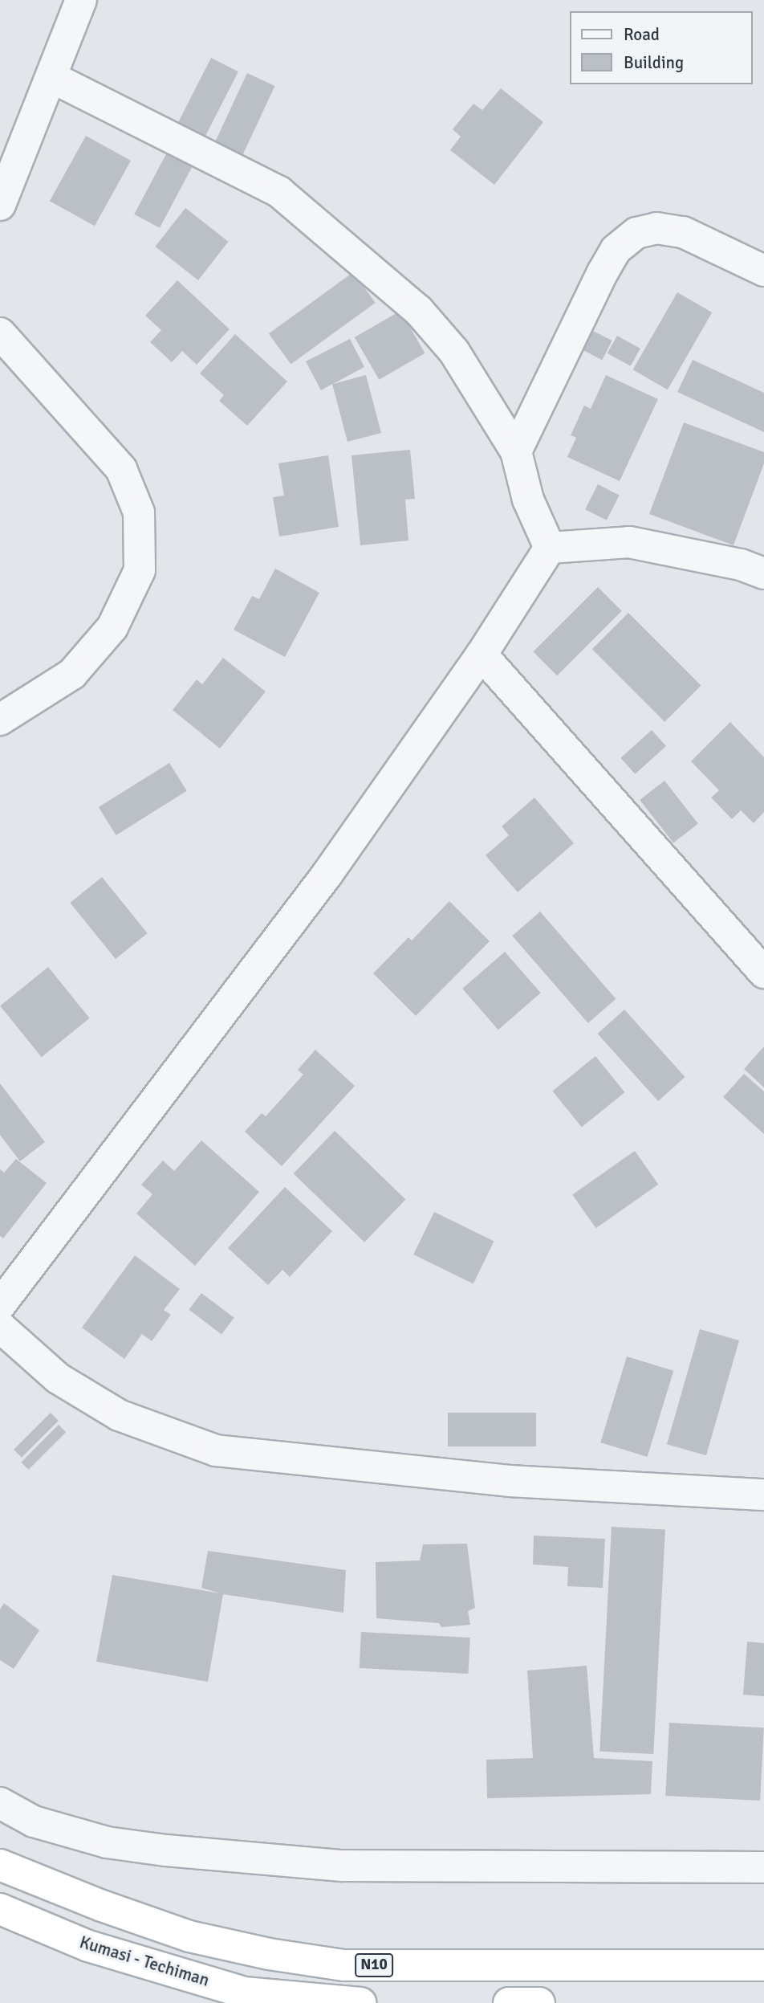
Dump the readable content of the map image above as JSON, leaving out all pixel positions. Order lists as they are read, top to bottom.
{
  "streets": {
    "highway": ["Kumasi - Techiman", "N10"]
  },
  "legend": ["Road", "Building"]
}
